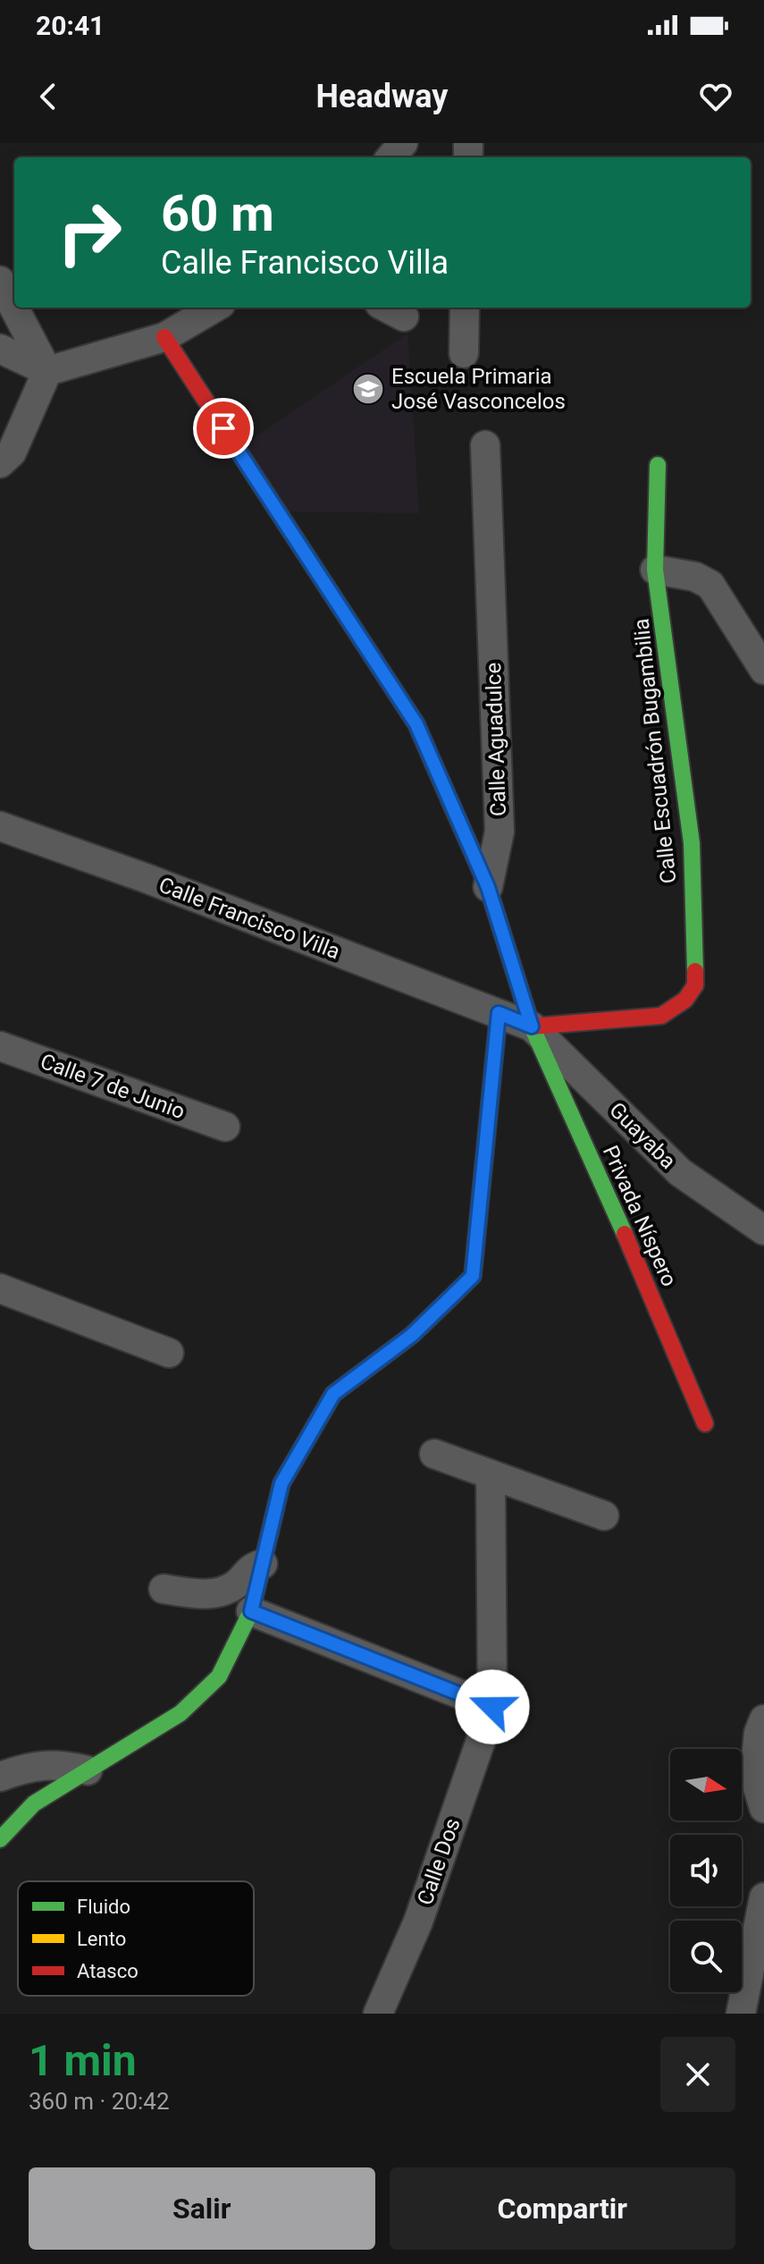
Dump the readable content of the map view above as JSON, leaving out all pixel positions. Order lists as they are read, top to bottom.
{
  "streets": {
    "street": [
      "Calle Aguadulce",
      "Calle Escuadrón Bugambilia",
      "Calle Francisco Villa",
      "Calle 7 de Junio",
      "Guayaba",
      "Privada Níspero",
      "Calle Dos"
    ]
  },
  "crossings": [
    ["Calle Aguadulce", "Calle Escuadrón Bugambilia"],
    ["Calle Aguadulce", "Calle Francisco Villa"],
    ["Calle Aguadulce", "Guayaba"],
    ["Calle Aguadulce", "Privada Níspero"],
    ["Calle Escuadrón Bugambilia", "Calle Francisco Villa"],
    ["Calle Escuadrón Bugambilia", "Guayaba"],
    ["Calle Escuadrón Bugambilia", "Privada Níspero"],
    ["Calle Francisco Villa", "Guayaba"],
    ["Calle Francisco Villa", "Privada Níspero"],
    ["Guayaba", "Privada Níspero"]
  ],
  "places": {
    "school or university": ["Escuela Primaria José Vasconcelos"]
  },
  "legend": ["Fluido", "Lento", "Atasco"],
  "north": "right",
  "page": {
    "status": "20:41",
    "header": "Headway",
    "turn": ["60 m", "Calle Francisco Villa"],
    "heading": ["1 min", "360 m · 20:42"],
    "buttons": ["Salir", "Compartir"]
  }
}
